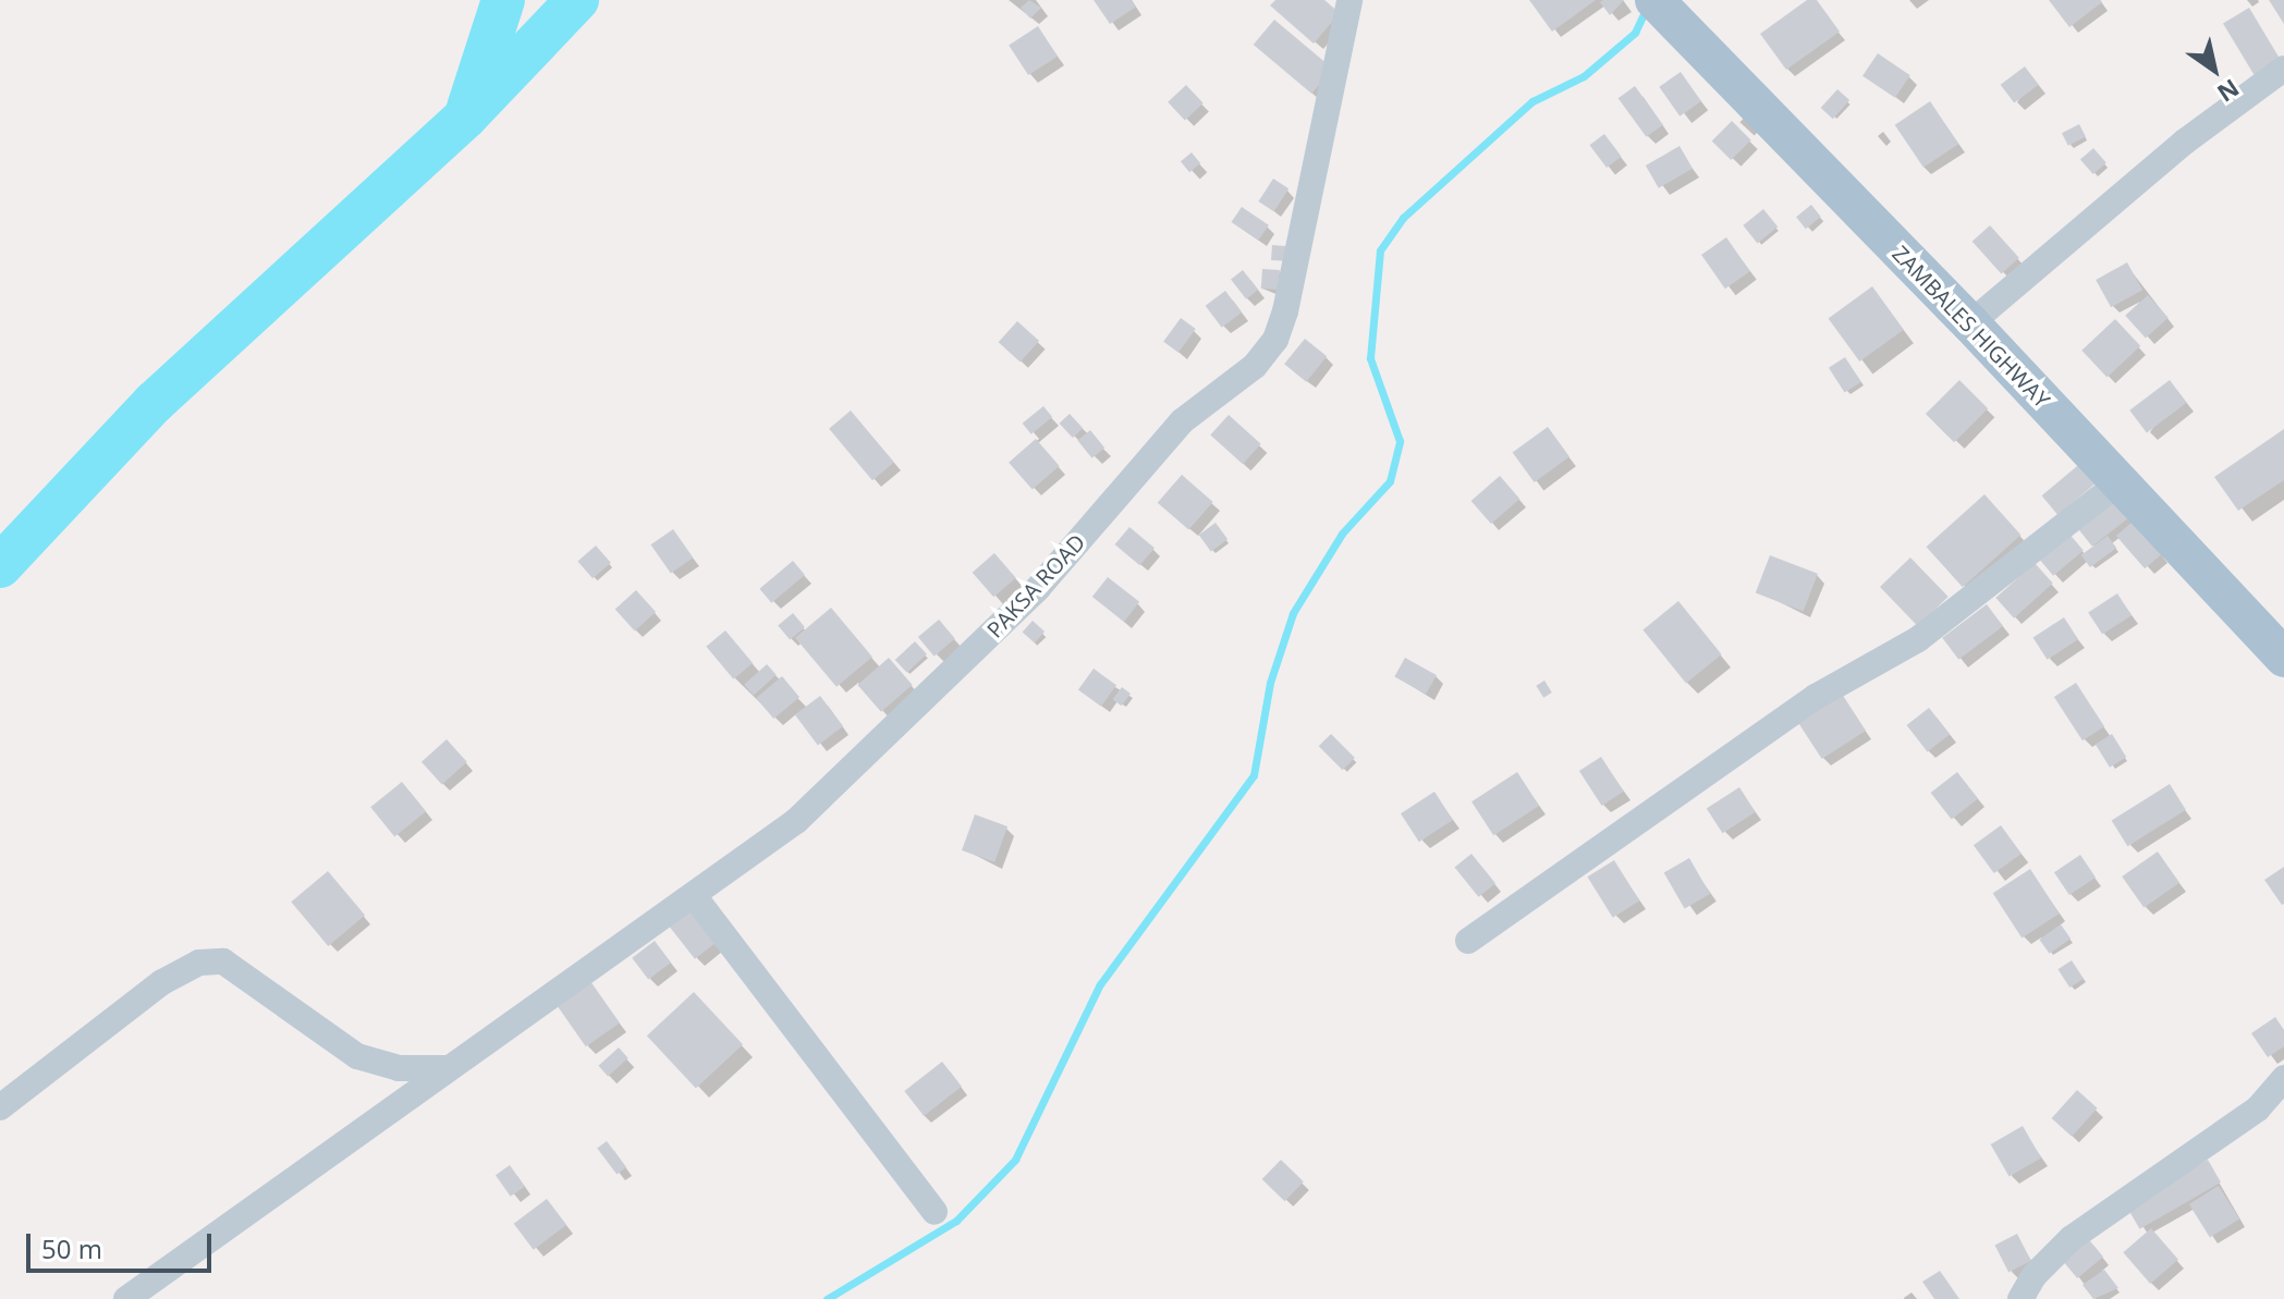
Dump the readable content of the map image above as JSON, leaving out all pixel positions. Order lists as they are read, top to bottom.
{
  "streets": {
    "main road": ["ZAMBALES HIGHWAY"],
    "street": ["PAKSA ROAD"]
  },
  "scale_bar": "50 m",
  "north": "bottom right"
}
